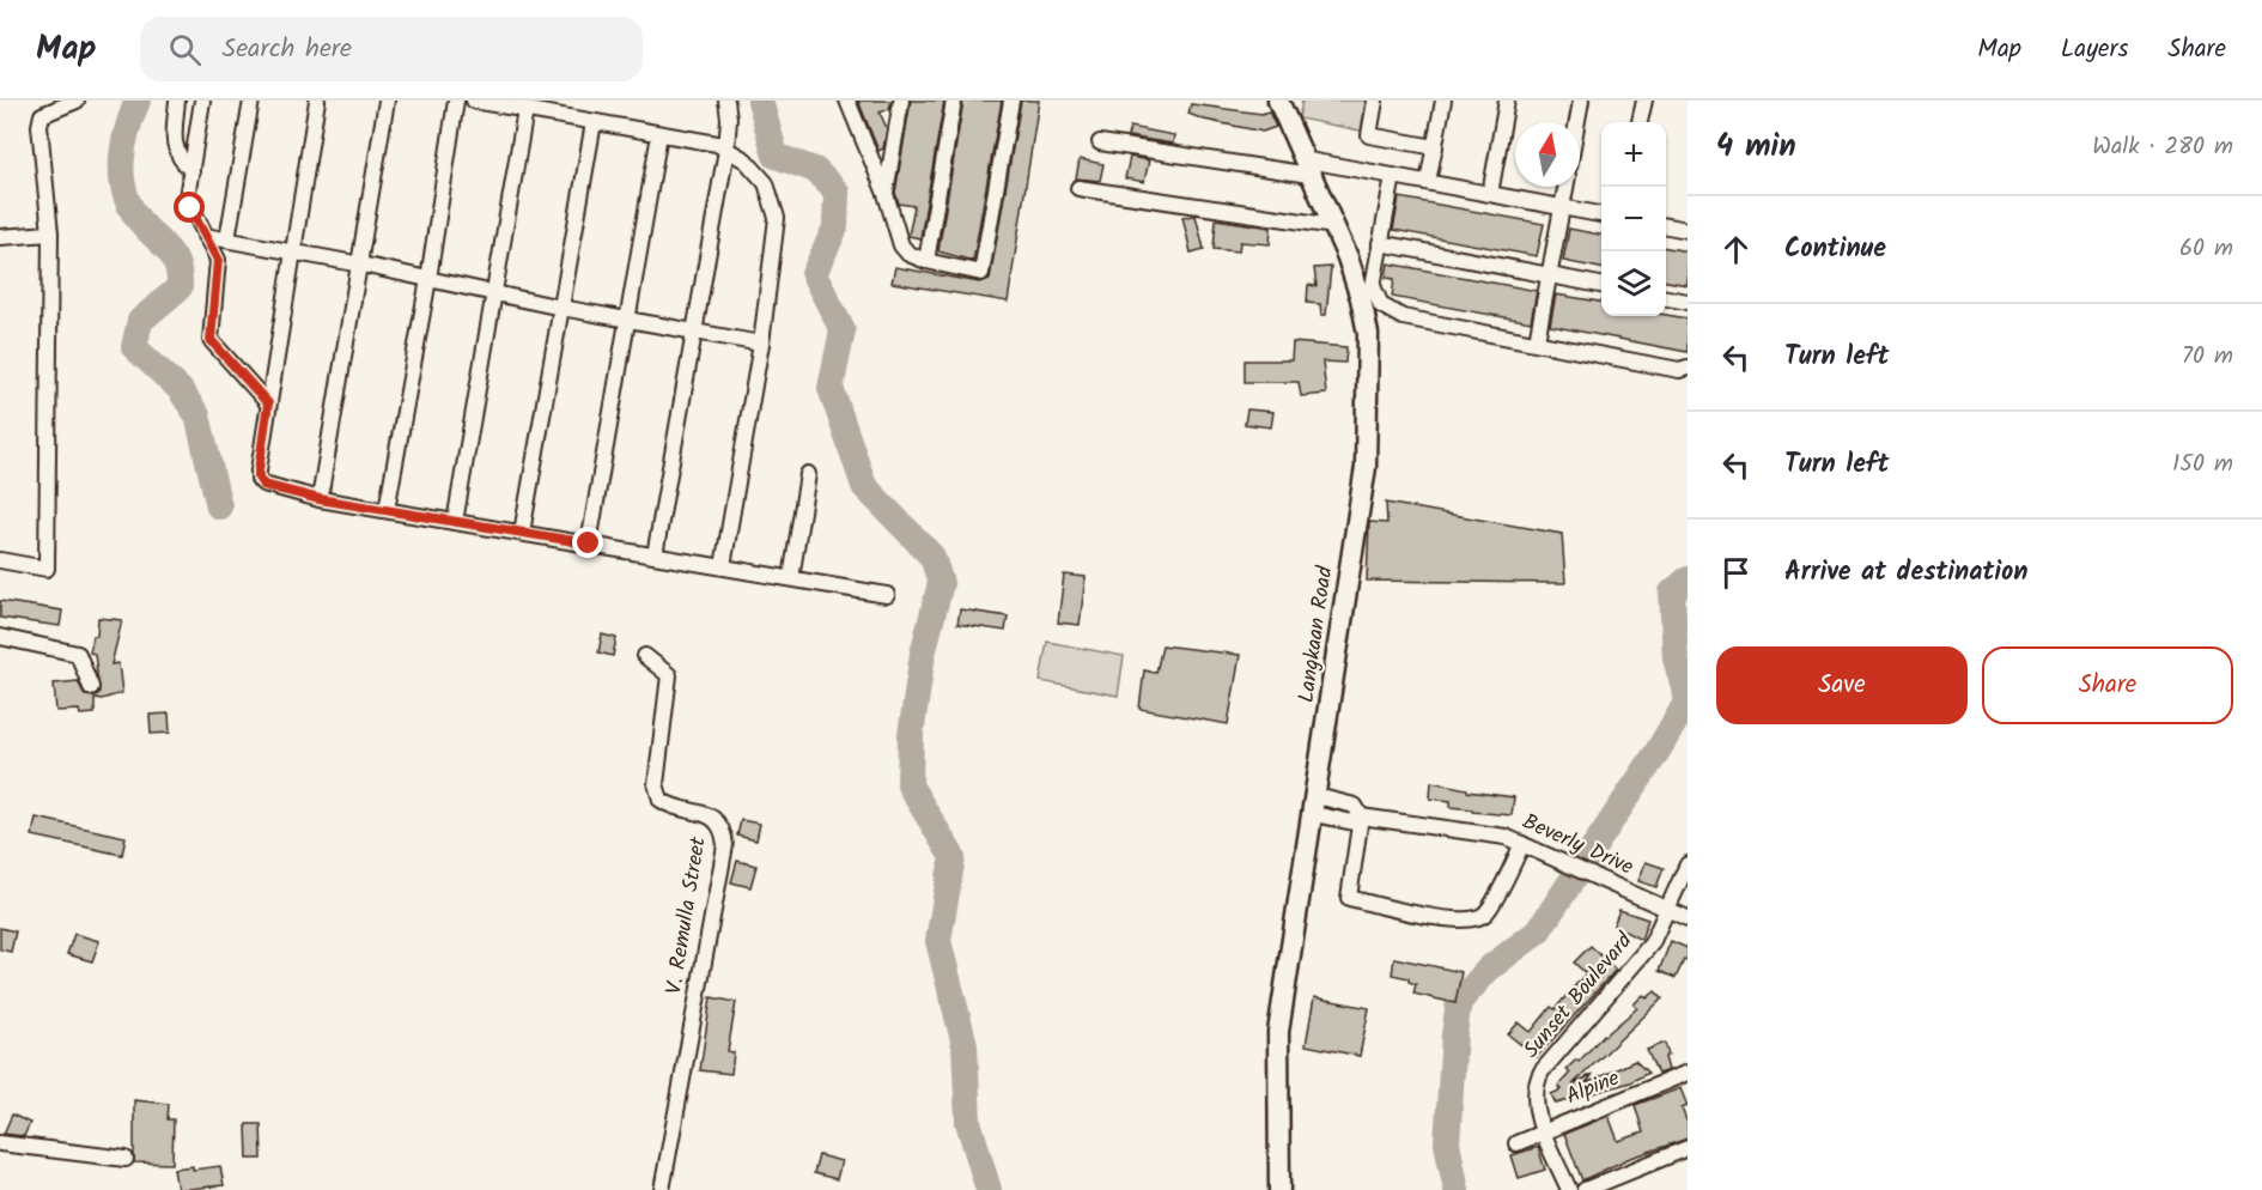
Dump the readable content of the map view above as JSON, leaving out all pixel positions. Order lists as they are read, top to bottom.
{
  "streets": {
    "street": [
      "Langkaan Road",
      "Beverly Drive",
      "V. Remulla Street",
      "Sunset Boulevard",
      "Alpine"
    ]
  },
  "crossings": [
    ["Langkaan Road", "Beverly Drive"],
    ["Beverly Drive", "Sunset Boulevard"],
    ["Sunset Boulevard", "Alpine"]
  ],
  "north": "top",
  "page": {
    "header": "Map",
    "search": "Search here",
    "nav": ["Map", "Layers", "Share"],
    "heading": ["4 min", "Walk · 280 m"],
    "map_buttons": ["+", "−"],
    "list": [
      ["Continue", "60 m"],
      ["Turn left", "70 m"],
      ["Turn left", "150 m"],
      "Arrive at destination"
    ],
    "buttons": ["Save", "Share"]
  }
}
